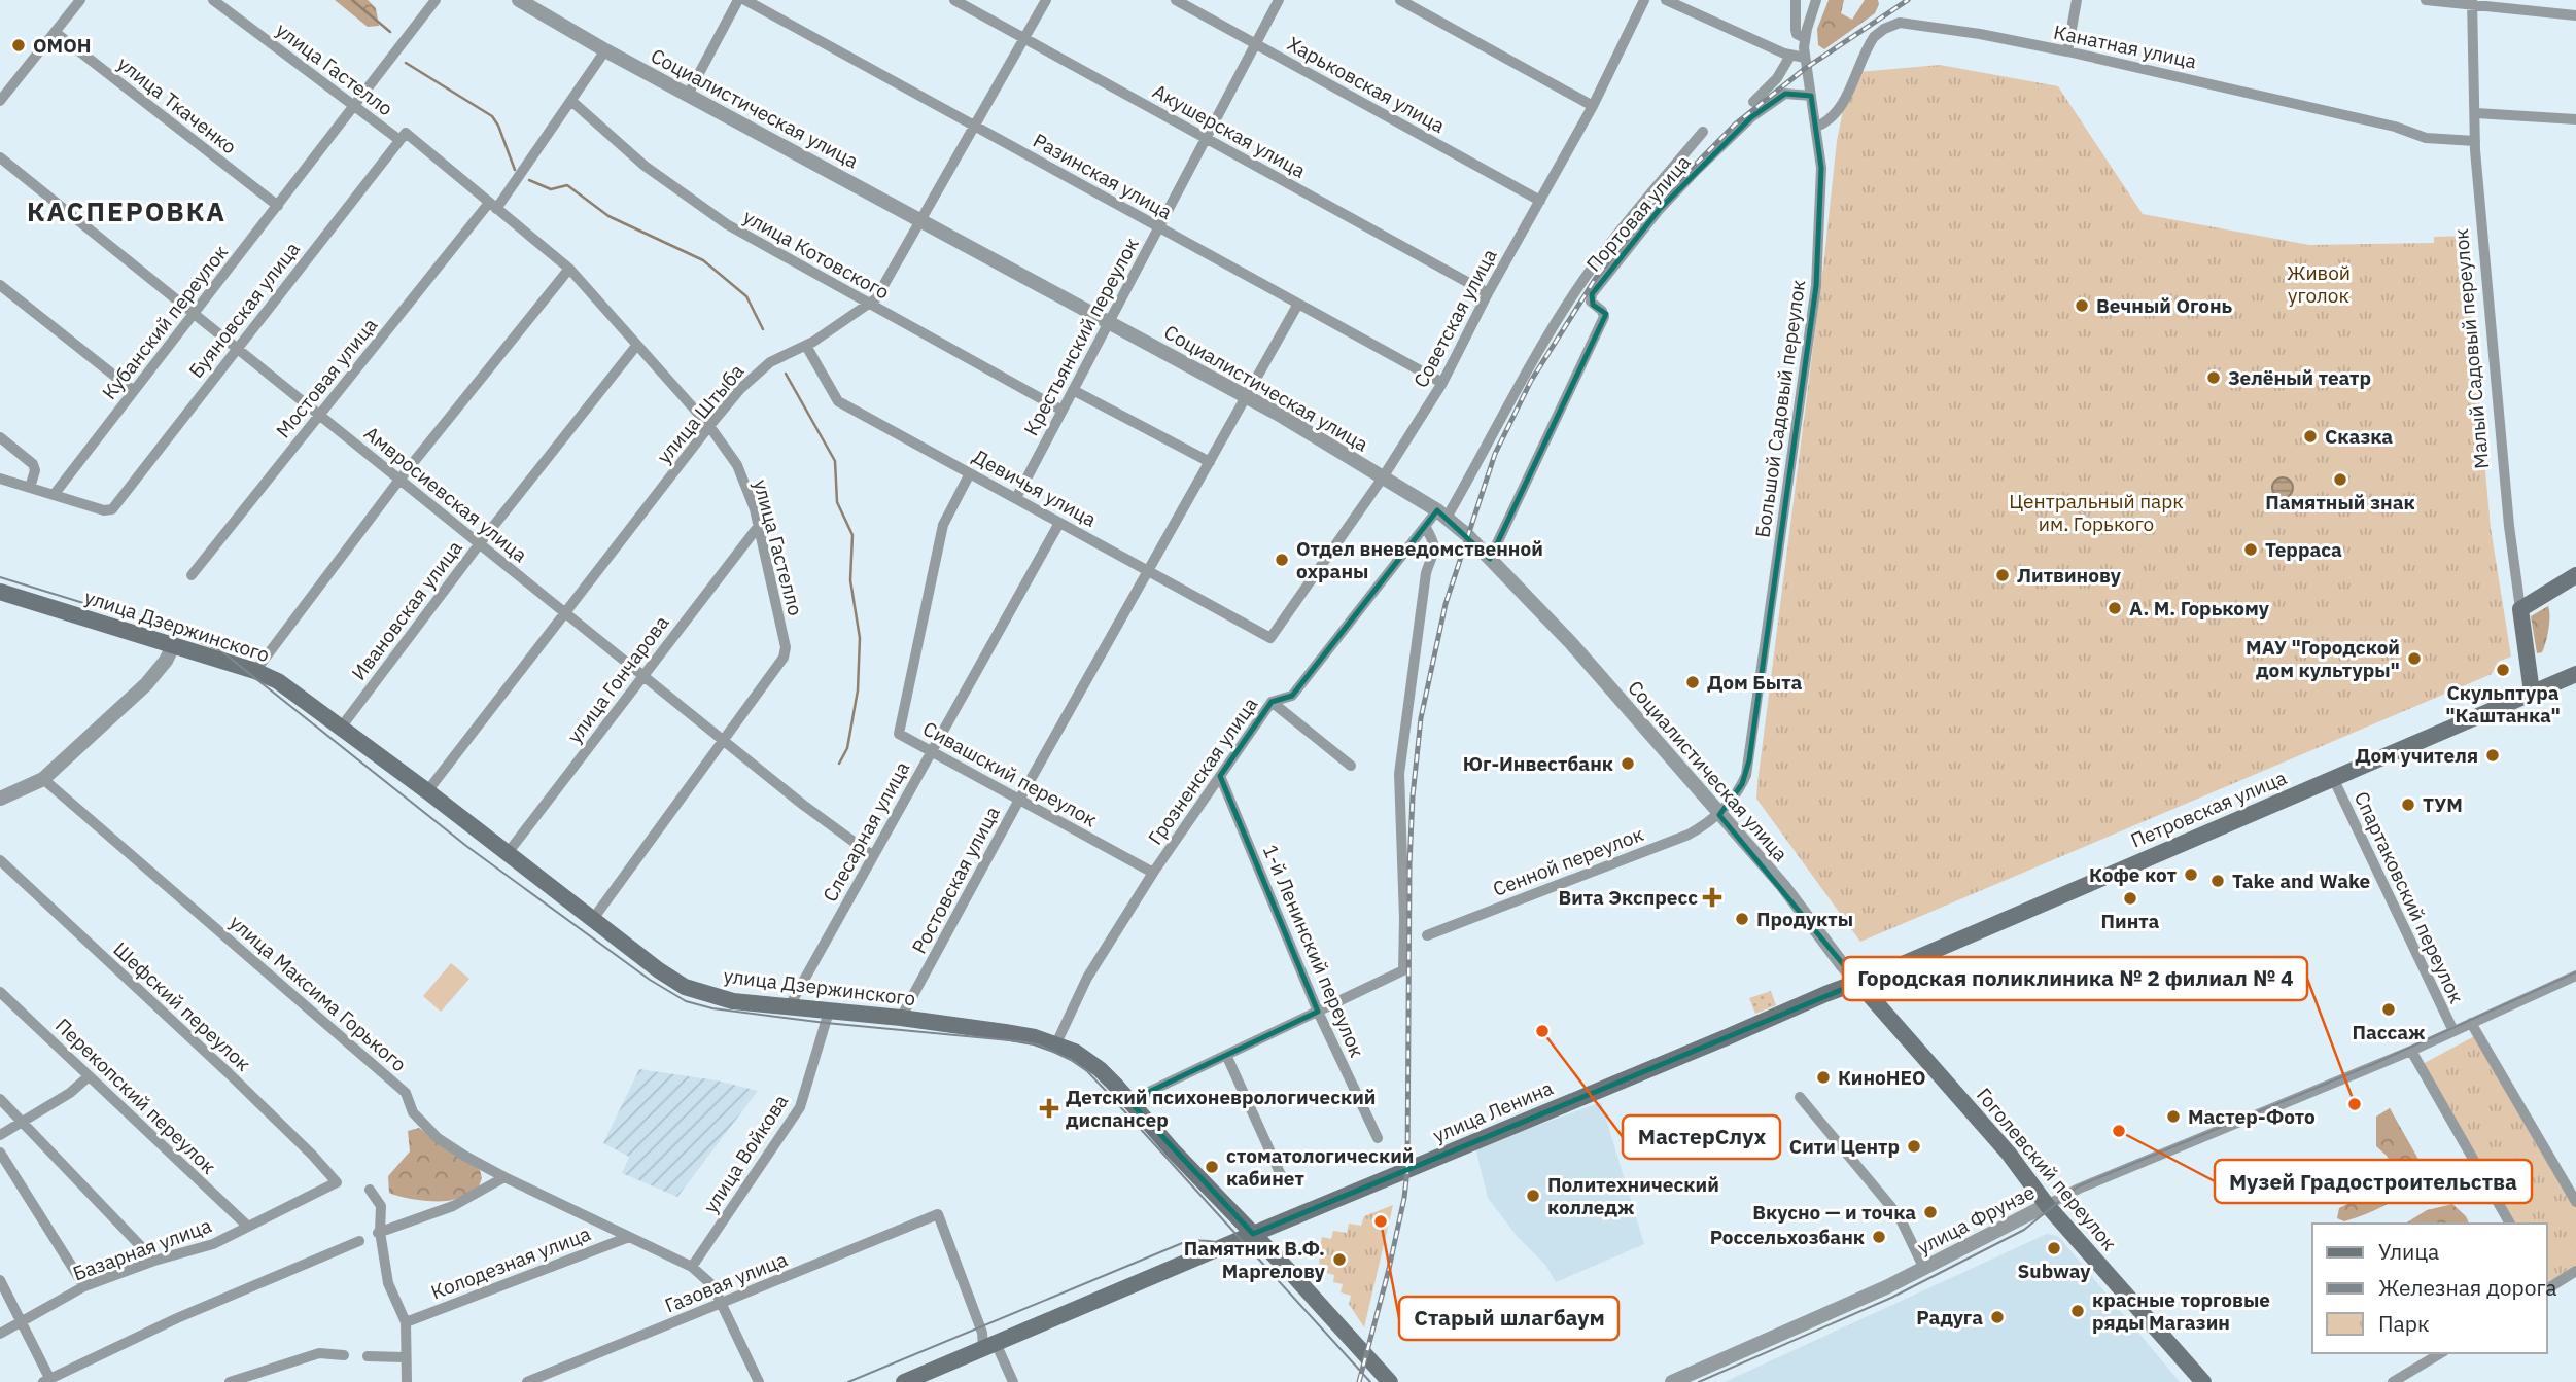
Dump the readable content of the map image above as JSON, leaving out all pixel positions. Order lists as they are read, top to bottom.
{
  "streets": {
    "main road": [
      "Малый Садовый переулок",
      "улица Дзержинского",
      "Петровская улица",
      "улица Ленина",
      "Гоголевский переулок"
    ],
    "street": [
      "Канатная улица",
      "улица Гастелло",
      "Харьковская улица",
      "улица Ткаченко",
      "Социалистическая улица",
      "Акушерская улица",
      "Разинская улица",
      "Портовая улица",
      "улица Котовского",
      "Буяновская улица",
      "Советская улица",
      "Кубанский переулок",
      "Крестьянский переулок",
      "Мостовая улица",
      "Большой Садовый переулок",
      "улица Штыба",
      "Девичья улица",
      "Амвросиевская улица",
      "Ивановская улица",
      "улица Гончарова",
      "Грозненская улица",
      "Сивашский переулок",
      "Слесарная улица",
      "Сенной переулок",
      "Ростовская улица",
      "Спартаковский переулок",
      "1-й Ленинский переулок",
      "улица Максима Горького",
      "Шефский переулок",
      "Перекопский переулок",
      "улица Войкова",
      "улица Фрунзе",
      "Базарная улица",
      "Колодезная улица",
      "Газовая улица"
    ]
  },
  "crossings": [
    ["Канатная улица", "Малый Садовый переулок"],
    ["Канатная улица", "Большой Садовый переулок"],
    ["улица Гастелло", "Буяновская улица"],
    ["улица Гастелло", "Кубанский переулок"],
    ["улица Гастелло", "Мостовая улица"],
    ["улица Гастелло", "улица Штыба"],
    ["улица Гастелло", "Амвросиевская улица"],
    ["улица Гастелло", "Ивановская улица"],
    ["улица Гастелло", "улица Дзержинского"],
    ["улица Гастелло", "улица Гончарова"],
    ["Харьковская улица", "Советская улица"],
    ["Харьковская улица", "Крестьянский переулок"],
    ["улица Ткаченко", "Кубанский переулок"],
    ["Социалистическая улица", "Портовая улица"],
    ["Социалистическая улица", "Советская улица"],
    ["Социалистическая улица", "Крестьянский переулок"],
    ["Социалистическая улица", "Мостовая улица"],
    ["Социалистическая улица", "Большой Садовый переулок"],
    ["Социалистическая улица", "улица Штыба"],
    ["Социалистическая улица", "Грозненская улица"],
    ["Социалистическая улица", "Петровская улица"],
    ["Социалистическая улица", "Сенной переулок"],
    ["Социалистическая улица", "Ростовская улица"],
    ["Социалистическая улица", "улица Ленина"],
    ["Социалистическая улица", "Гоголевский переулок"],
    ["Акушерская улица", "Советская улица"],
    ["Акушерская улица", "Крестьянский переулок"],
    ["Акушерская улица", "улица Штыба"],
    ["Разинская улица", "Советская улица"],
    ["Разинская улица", "Крестьянский переулок"],
    ["Разинская улица", "улица Штыба"],
    ["Разинская улица", "Ростовская улица"],
    ["Портовая улица", "Большой Садовый переулок"],
    ["Портовая улица", "Грозненская улица"],
    ["улица Котовского", "Крестьянский переулок"],
    ["улица Котовского", "Мостовая улица"],
    ["улица Котовского", "улица Штыба"],
    ["Буяновская улица", "Кубанский переулок"],
    ["Буяновская улица", "Амвросиевская улица"],
    ["Советская улица", "Девичья улица"],
    ["Кубанский переулок", "Амвросиевская улица"],
    ["Крестьянский переулок", "Девичья улица"],
    ["Малый Садовый переулок", "Петровская улица"],
    ["Мостовая улица", "Амвросиевская улица"],
    ["Большой Садовый переулок", "Сенной переулок"],
    ["улица Штыба", "Девичья улица"],
    ["улица Штыба", "Амвросиевская улица"],
    ["улица Штыба", "улица Дзержинского"],
    ["Девичья улица", "Сивашский переулок"],
    ["Девичья улица", "Слесарная улица"],
    ["Девичья улица", "Ростовская улица"],
    ["Амвросиевская улица", "Ивановская улица"],
    ["Амвросиевская улица", "улица Гончарова"],
    ["Амвросиевская улица", "Слесарная улица"],
    ["Ивановская улица", "улица Дзержинского"],
    ["улица Дзержинского", "улица Гончарова"],
    ["улица Дзержинского", "Грозненская улица"],
    ["улица Дзержинского", "Слесарная улица"],
    ["улица Дзержинского", "Ростовская улица"],
    ["улица Дзержинского", "улица Ленина"],
    ["улица Дзержинского", "улица Войкова"],
    ["Грозненская улица", "Сивашский переулок"],
    ["Грозненская улица", "1-й Ленинский переулок"],
    ["Сивашский переулок", "Слесарная улица"],
    ["Сивашский переулок", "Ростовская улица"],
    ["Петровская улица", "Спартаковский переулок"],
    ["Петровская улица", "улица Ленина"],
    ["Петровская улица", "Гоголевский переулок"],
    ["Спартаковский переулок", "улица Фрунзе"],
    ["улица Максима Горького", "улица Войкова"],
    ["улица Максима Горького", "Колодезная улица"],
    ["улица Максима Горького", "Газовая улица"],
    ["Шефский переулок", "Базарная улица"],
    ["Перекопский переулок", "Базарная улица"],
    ["улица Ленина", "Гоголевский переулок"],
    ["улица Ленина", "Газовая улица"],
    ["Гоголевский переулок", "улица Фрунзе"]
  ],
  "districts": ["КАСПЕРОВКА"],
  "parks": ["Живой уголок", "Центральный парк им. Горького"],
  "places": {
    "other": [
      "ОМОН",
      "Вечный Огонь",
      "Зелёный театр",
      "Сказка",
      "Памятный знак",
      "Терраса",
      "Отдел вневедомственной охраны",
      "Литвинову",
      "А. М. Горькому",
      "МАУ \"Городской дом культуры\"",
      "Скульптура \"Каштанка\"",
      "Дом Быта",
      "Дом учителя",
      "Юг-Инвестбанк",
      "ТУМ",
      "Кофе кот",
      "Take and Wake",
      "Пинта",
      "Продукты",
      "Пассаж",
      "МастерСлух",
      "КиноНЕО",
      "Городская поликлиника № 2 филиал № 4",
      "Мастер-Фото",
      "Музей Градостроительства",
      "Сити Центр",
      "стоматологический кабинет",
      "Политехнический колледж",
      "Вкусно — и точка",
      "Старый шлагбаум",
      "Россельхозбанк",
      "Subway",
      "Памятник В.Ф. Маргелову",
      "красные торговые ряды Магазин",
      "Радуга"
    ],
    "health": ["Вита Экспресс", "Детский психоневрологический диспансер"]
  },
  "legend": ["Улица", "Железная дорога", "Парк"]
}
